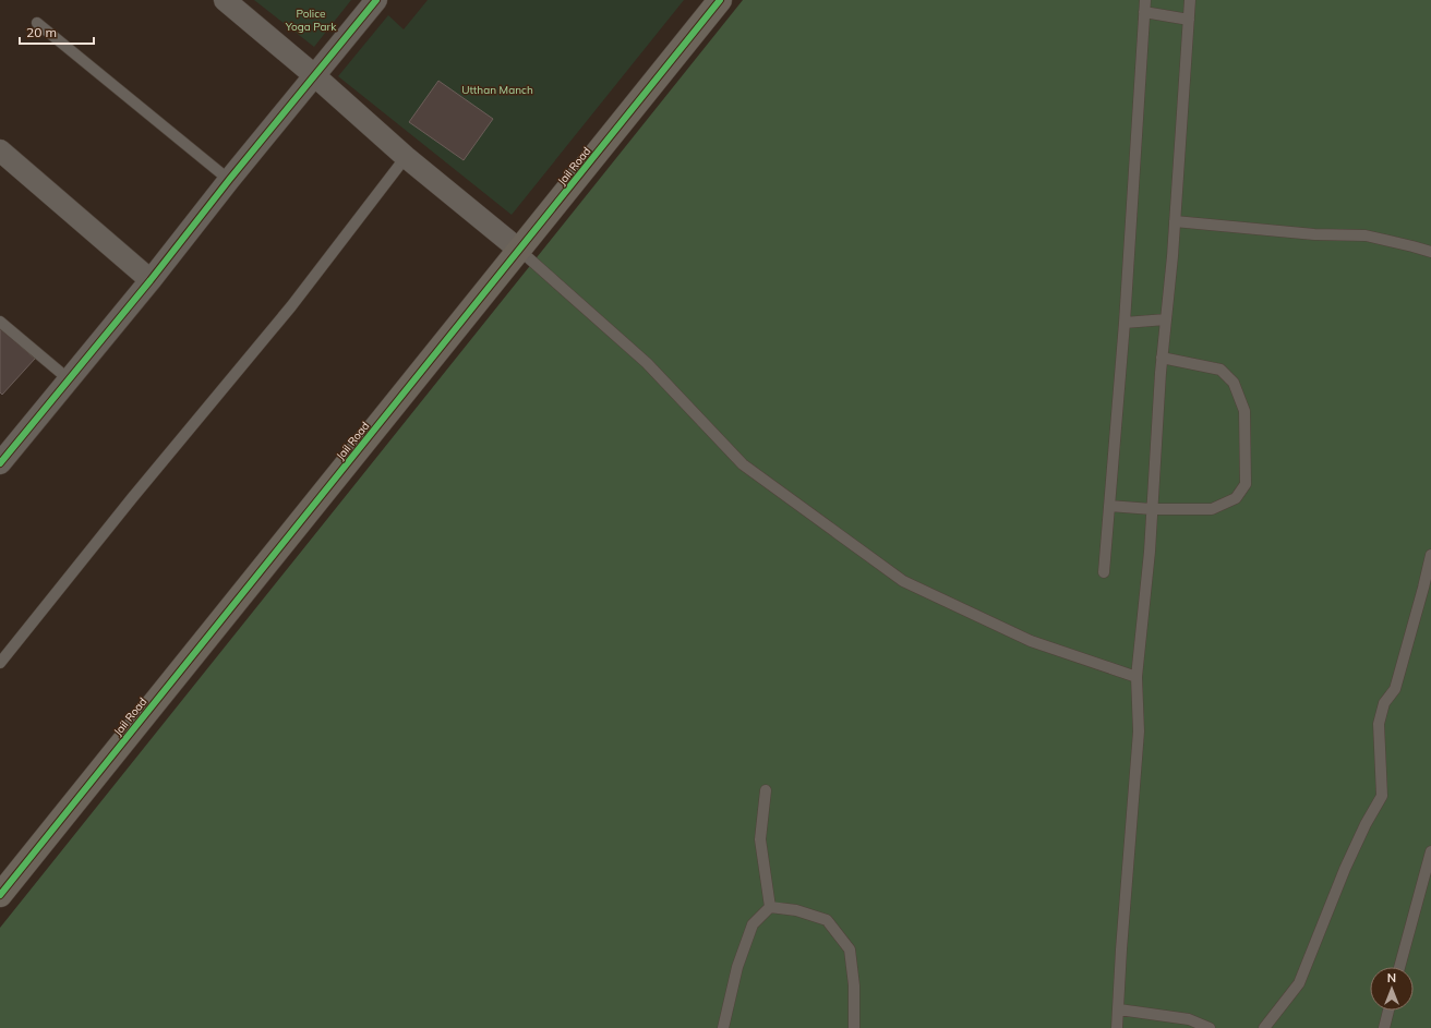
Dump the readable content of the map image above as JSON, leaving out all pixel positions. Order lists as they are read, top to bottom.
{
  "streets": {
    "street": ["Jail Road"]
  },
  "parks": ["Police Yoga Park", "Utthan Manch"],
  "scale_bar": "20 m",
  "north": "top"
}
